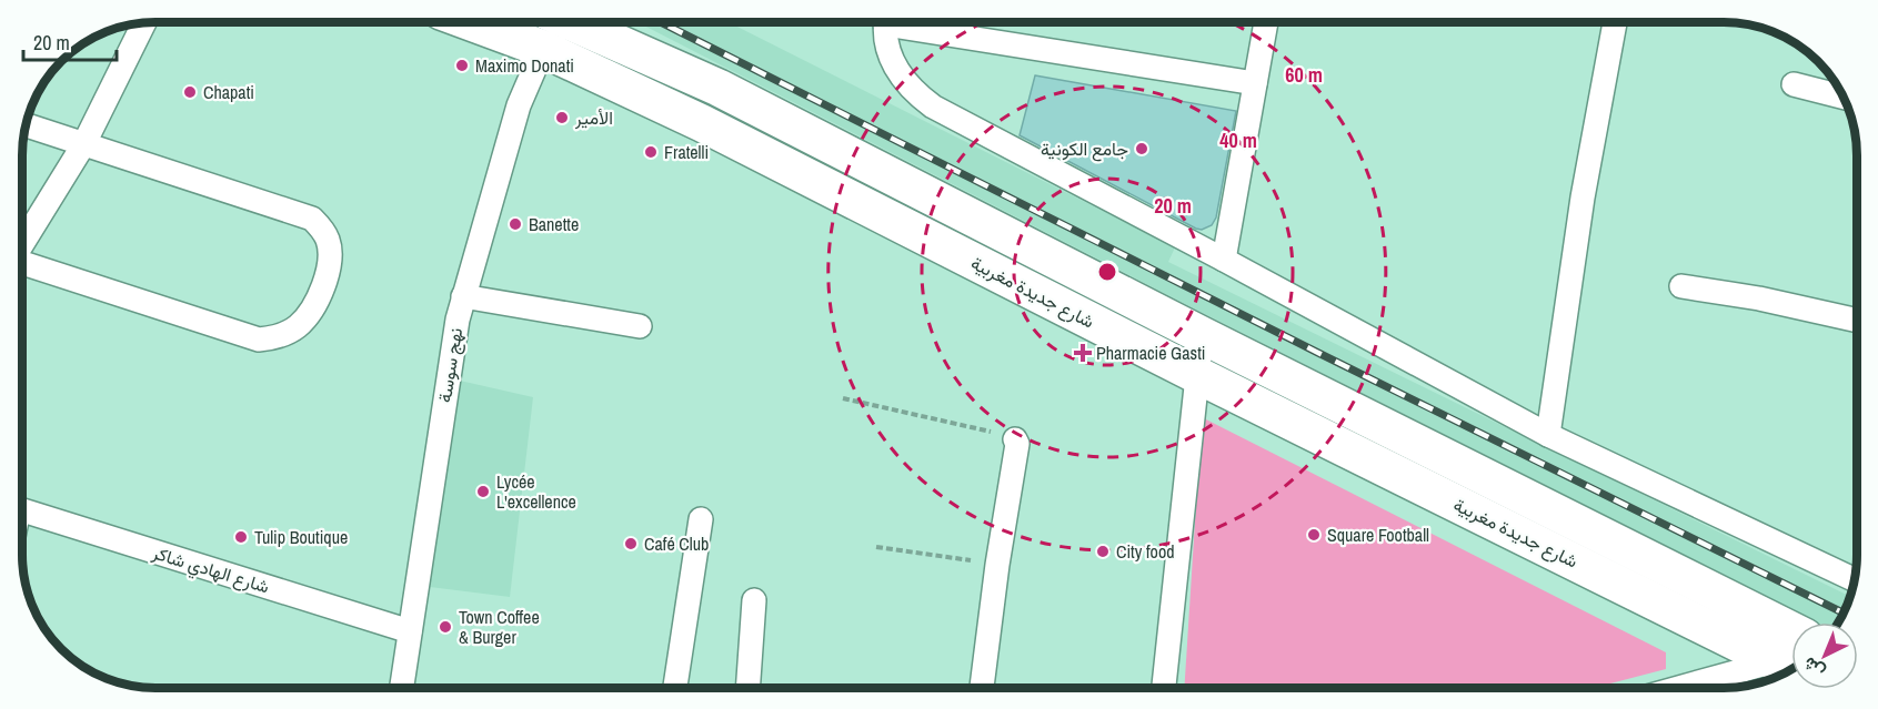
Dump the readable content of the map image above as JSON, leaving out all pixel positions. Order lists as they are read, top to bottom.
{
  "streets": {
    "main road": ["شارع جديدة مغربية"],
    "street": ["نهج سوسة", "شارع الهادي شاكر"]
  },
  "crossings": [
    ["شارع جديدة مغربية", "نهج سوسة"],
    ["نهج سوسة", "شارع الهادي شاكر"]
  ],
  "places": {
    "other": [
      "Maximo Donati",
      "Chapati",
      "الأمير",
      "جامع الكونية",
      "Fratelli",
      "Banette",
      "Lycée L'excellence",
      "Square Football",
      "Tulip Boutique",
      "Café Club",
      "City food",
      "Town Coffee & Burger"
    ],
    "health": ["Pharmacie Gasti"]
  },
  "scale_bar": "20 m",
  "north": "bottom left",
  "rings": ["60 m", "40 m", "20 m"]
}
